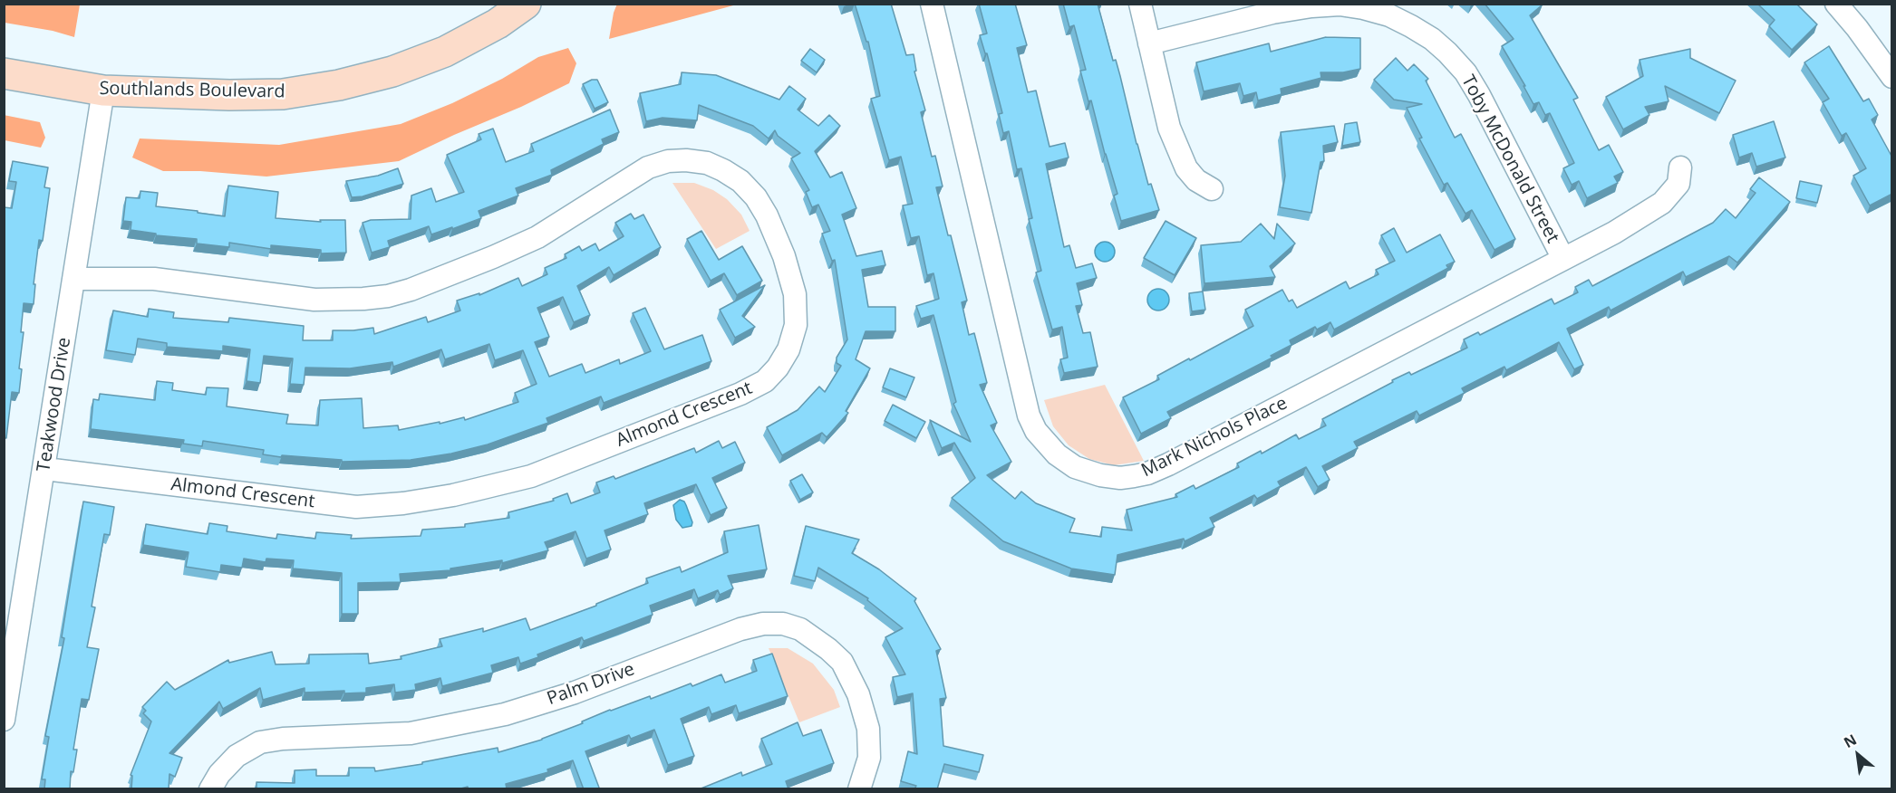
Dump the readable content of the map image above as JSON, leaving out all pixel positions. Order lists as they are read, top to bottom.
{
  "streets": {
    "main road": ["Southlands Boulevard"],
    "street": [
      "Toby McDonald Street",
      "Teakwood Drive",
      "Almond Crescent",
      "Mark Nichols Place",
      "Palm Drive"
    ]
  },
  "crossings": [
    ["Southlands Boulevard", "Teakwood Drive"],
    ["Toby McDonald Street", "Mark Nichols Place"],
    ["Teakwood Drive", "Almond Crescent"]
  ],
  "north": "top left"
}
